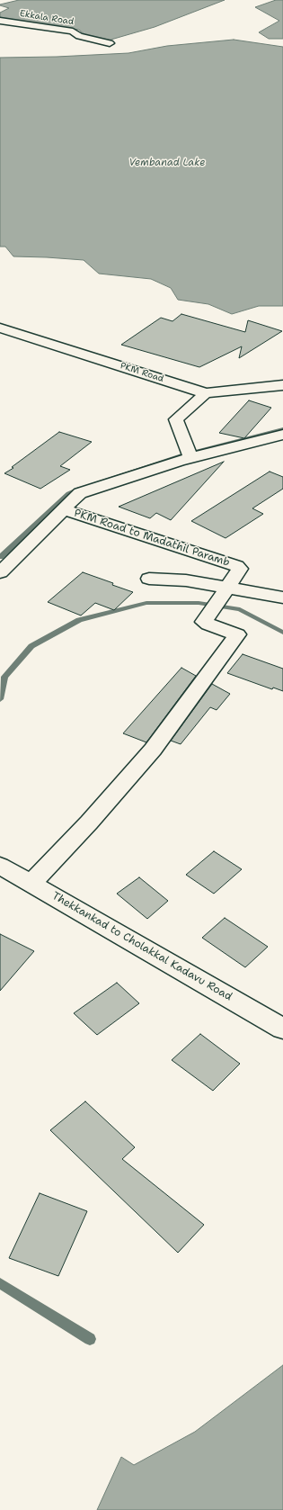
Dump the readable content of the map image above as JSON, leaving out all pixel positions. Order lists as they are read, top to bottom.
{
  "streets": {
    "street": [
      "Ekkala Road",
      "PKM Road",
      "PKM Road to Madathil Paramb",
      "Thekkankad to Cholakkal Kadavu Road"
    ]
  },
  "water": ["Vembanad Lake"]
}
